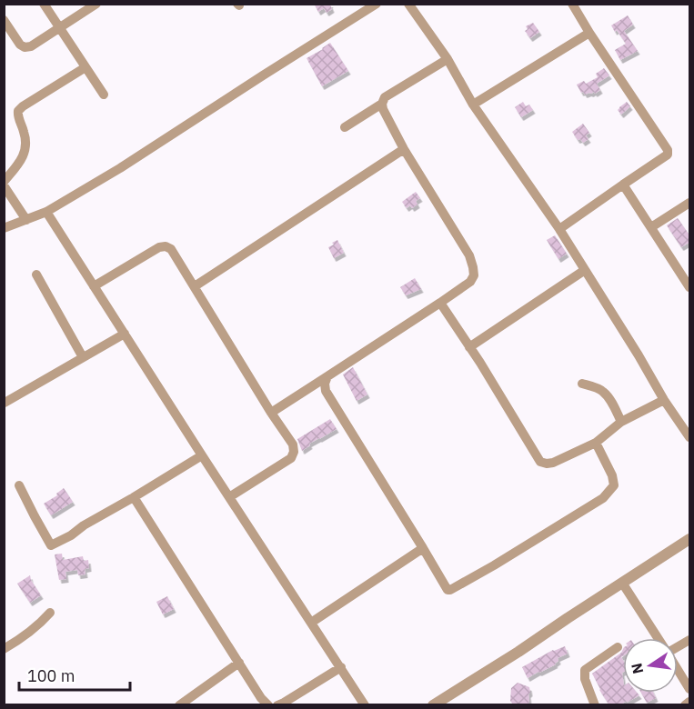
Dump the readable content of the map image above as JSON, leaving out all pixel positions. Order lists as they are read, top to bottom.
{
  "scale_bar": "100 m",
  "north": "left"
}
